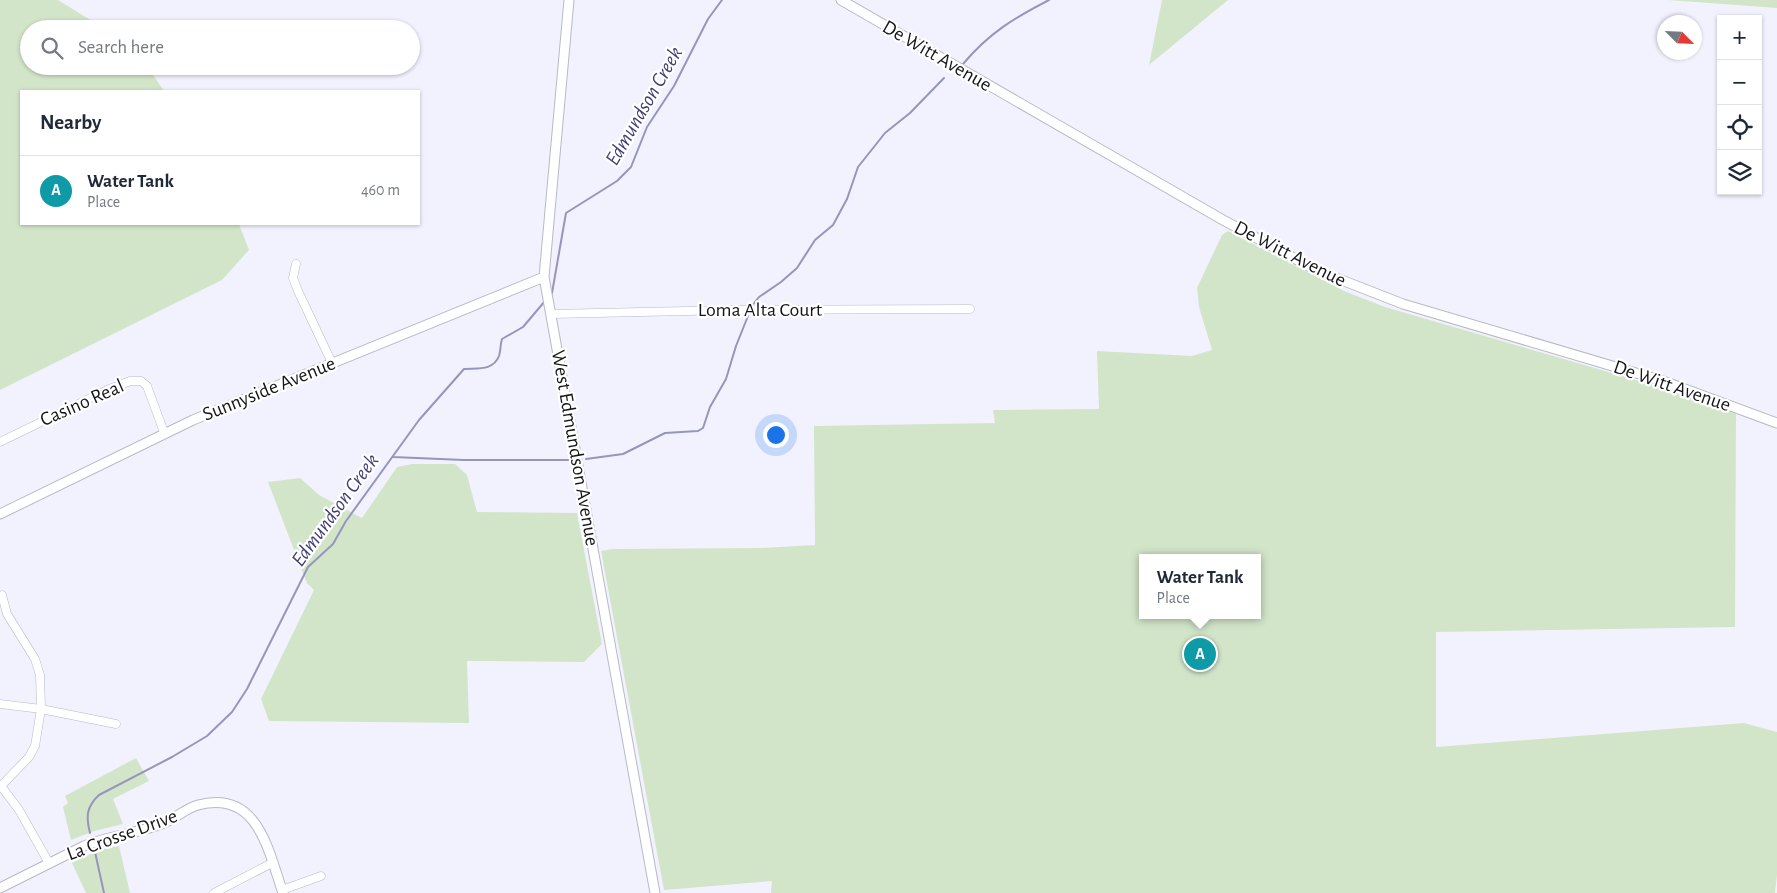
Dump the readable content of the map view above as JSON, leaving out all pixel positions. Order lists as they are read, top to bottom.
{
  "streets": {
    "street": [
      "De Witt Avenue",
      "Loma Alta Court",
      "Sunnyside Avenue",
      "Casino Real",
      "West Edmundson Avenue",
      "La Crosse Drive"
    ]
  },
  "crossings": [
    ["Loma Alta Court", "West Edmundson Avenue"],
    ["Sunnyside Avenue", "Casino Real"],
    ["Sunnyside Avenue", "West Edmundson Avenue"]
  ],
  "water": ["Edmundson Creek"],
  "north": "bottom right",
  "page": {
    "map_buttons": ["+", "−"],
    "search": "Search here",
    "heading": "Nearby",
    "list": [
      {
        "mark": "A",
        "name": "Water Tank",
        "note": "Place",
        "value": "460 m"
      }
    ],
    "popup": ["Water Tank", "Place"],
    "pins": "A"
  }
}
